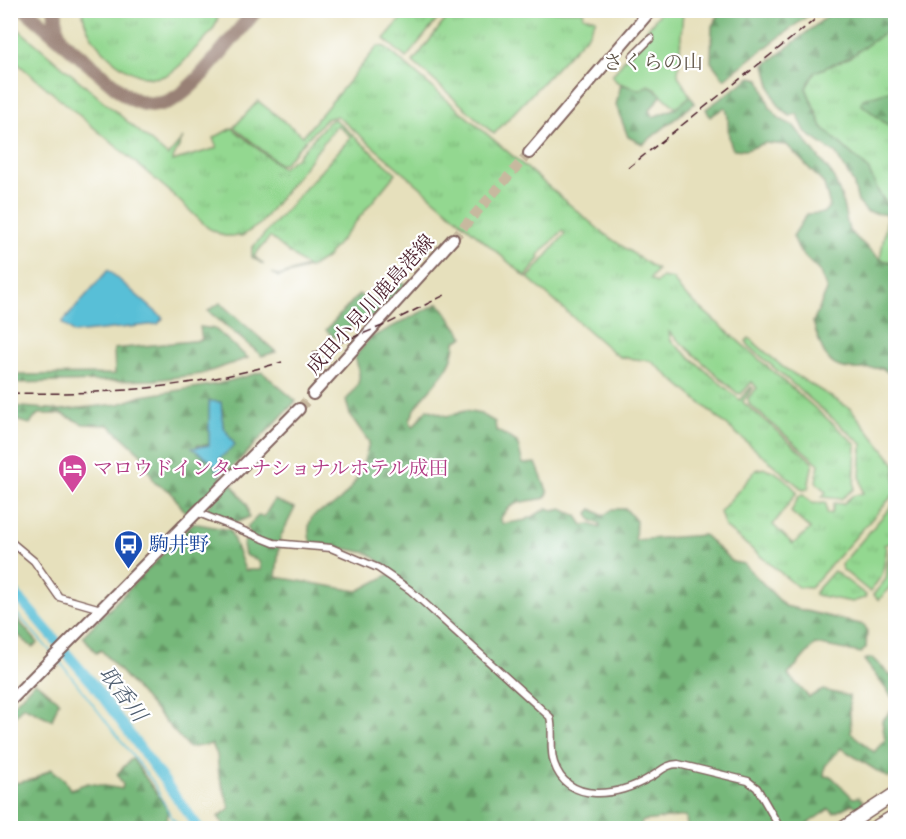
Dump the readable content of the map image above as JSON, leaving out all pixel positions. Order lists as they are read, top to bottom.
{
  "streets": {
    "main road": ["成田小見川鹿島港線"]
  },
  "water": ["取香川"],
  "parks": ["さくらの山"],
  "places": {
    "hotel": ["マロウドインターナショナルホテル成田"],
    "bus stop": ["駒井野"]
  }
}
